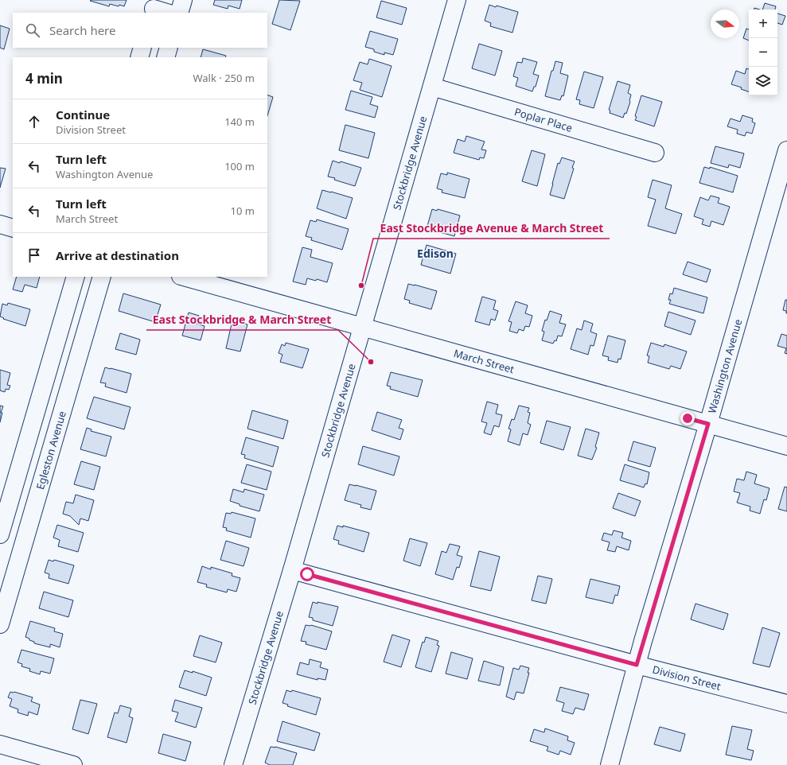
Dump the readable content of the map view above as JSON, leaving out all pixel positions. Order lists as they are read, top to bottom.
{
  "streets": {
    "street": [
      "Poplar Place",
      "Stockbridge Avenue",
      "March Street",
      "Washington Avenue",
      "Egleston Avenue",
      "Division Street"
    ]
  },
  "crossings": [
    ["Poplar Place", "Stockbridge Avenue"],
    ["Stockbridge Avenue", "March Street"],
    ["Stockbridge Avenue", "Division Street"],
    ["March Street", "Washington Avenue"],
    ["Washington Avenue", "Division Street"]
  ],
  "districts": ["Edison"],
  "places": ["East Stockbridge Avenue & March Street", "East Stockbridge & March Street"],
  "north": "right",
  "page": {
    "map_buttons": ["+", "−"],
    "search": "Search here",
    "heading": ["4 min", "Walk · 250 m"],
    "list": [
      ["Continue", "Division Street", "140 m"],
      ["Turn left", "Washington Avenue", "100 m"],
      ["Turn left", "March Street", "10 m"],
      "Arrive at destination"
    ]
  }
}
